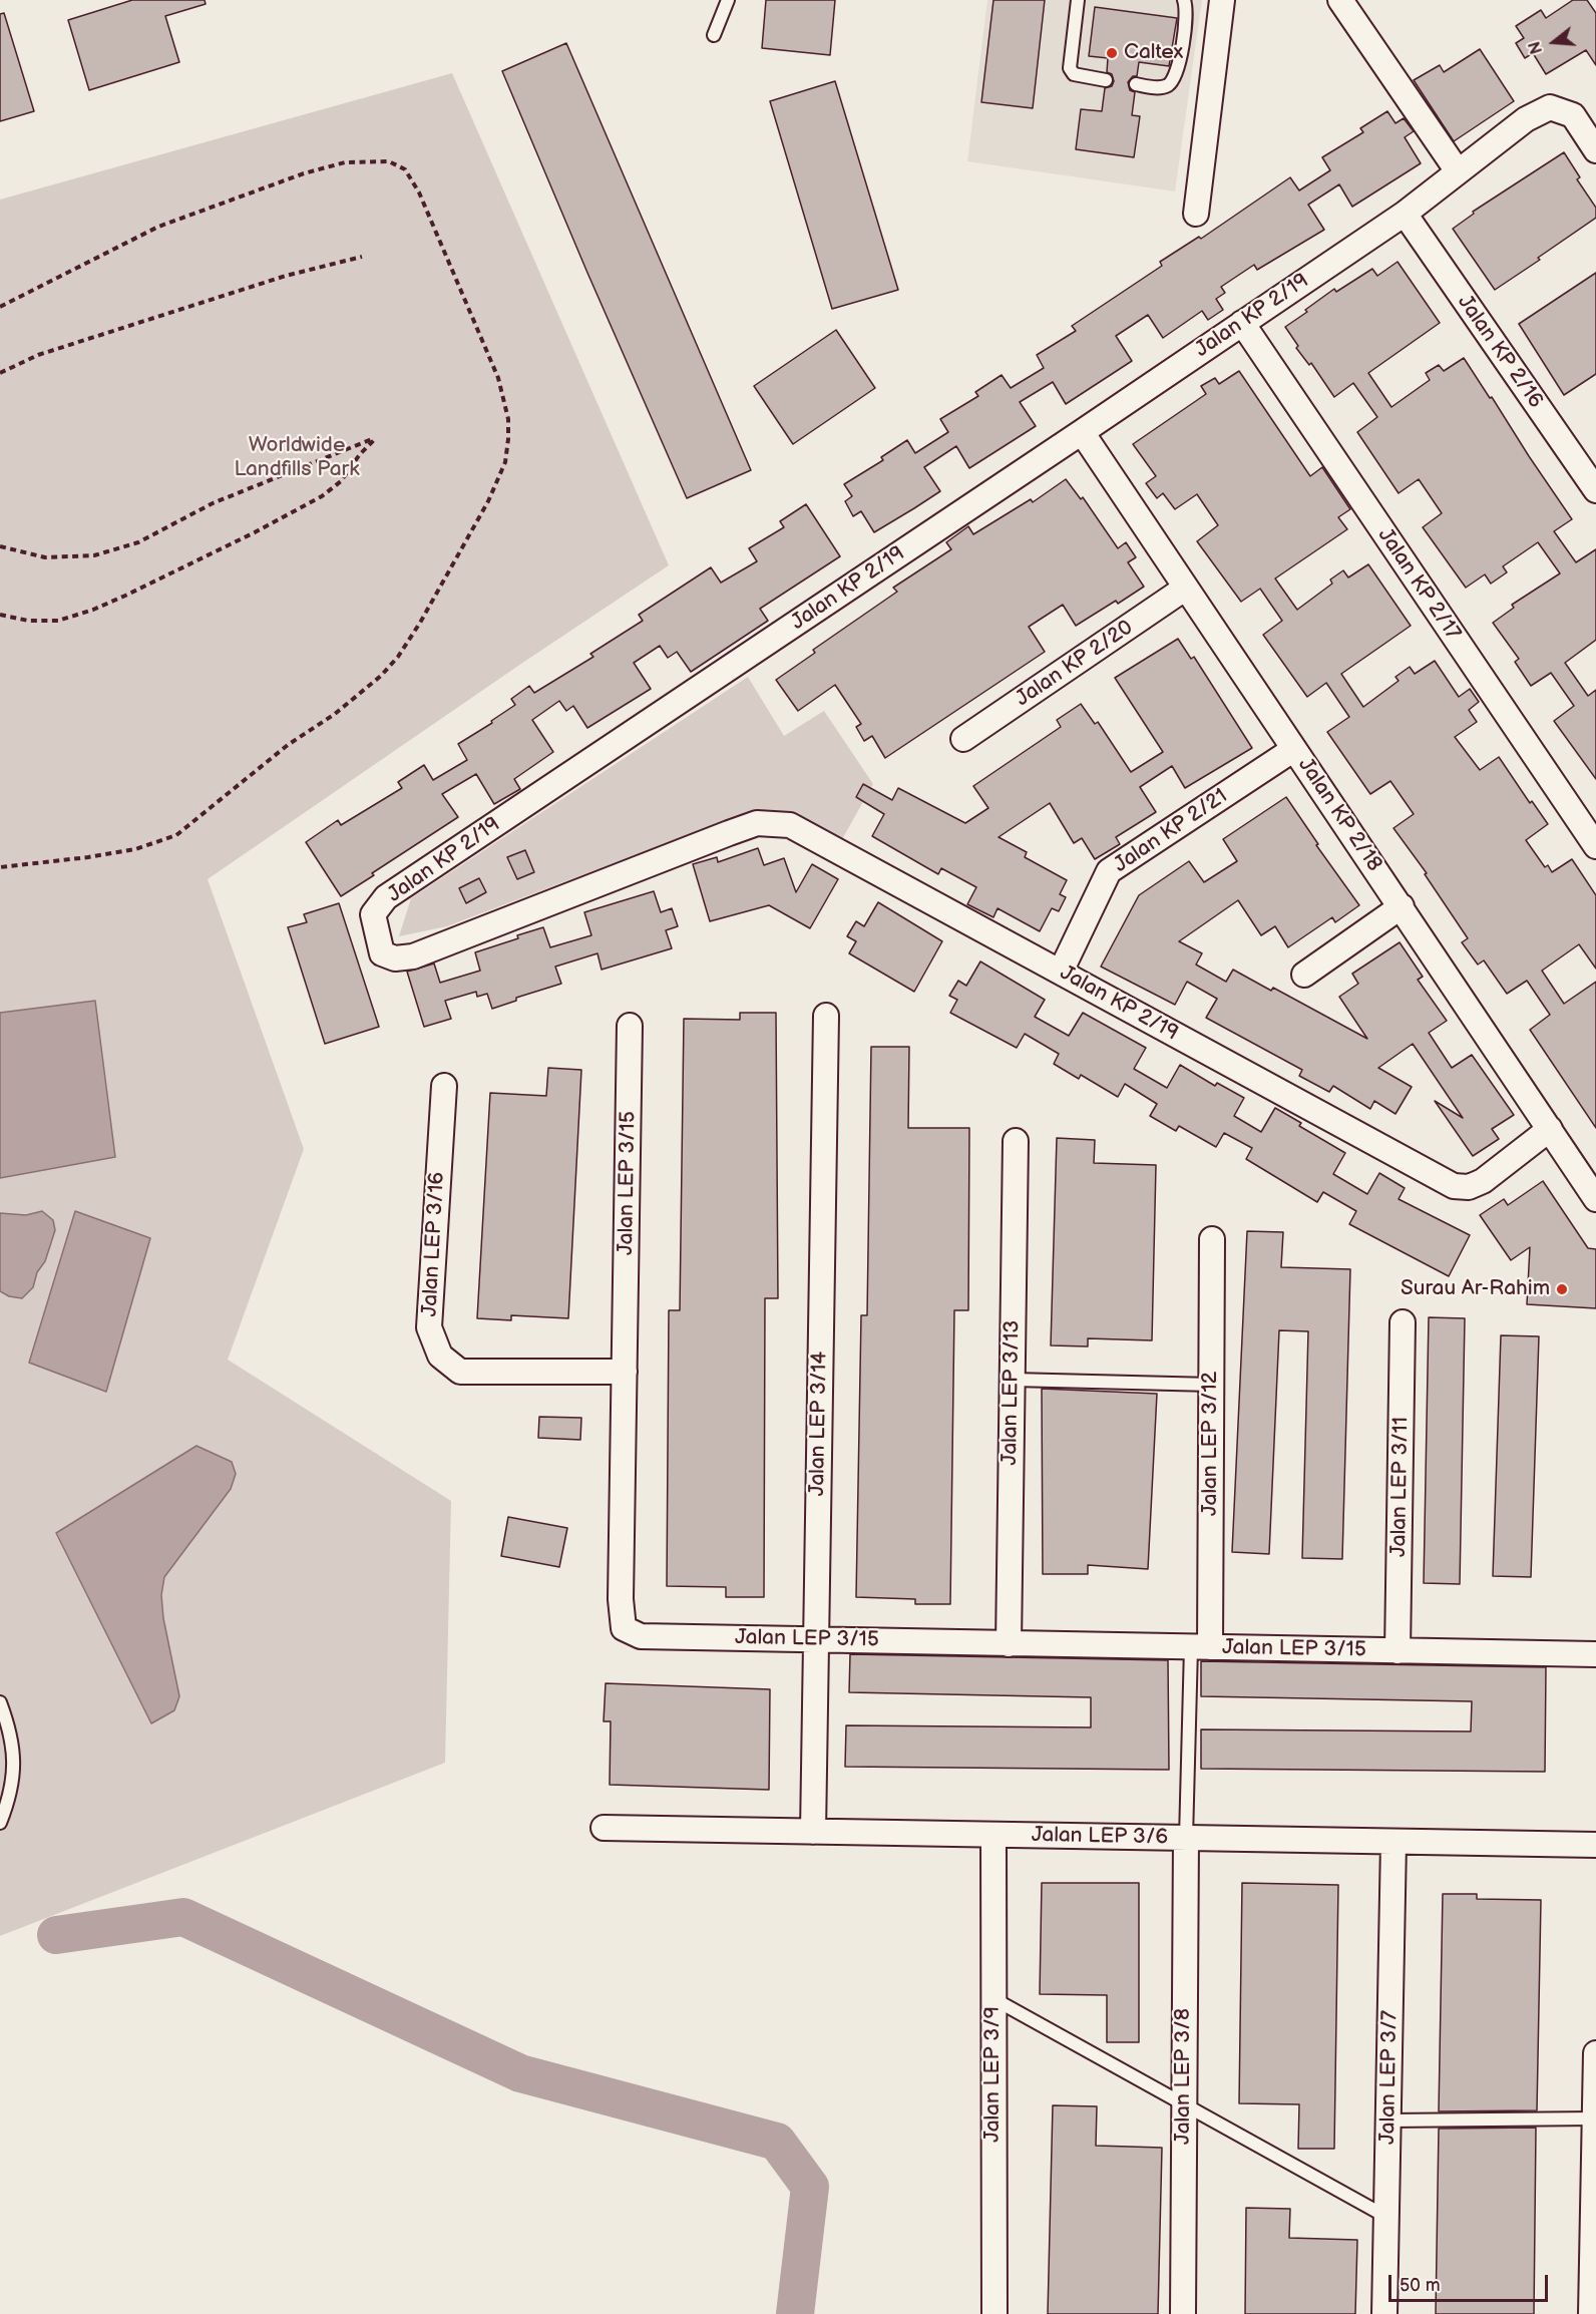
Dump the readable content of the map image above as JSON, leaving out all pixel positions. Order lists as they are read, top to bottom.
{
  "streets": {
    "street": [
      "Jalan KP 2/19",
      "Jalan KP 2/16",
      "Jalan KP 2/17",
      "Jalan KP 2/20",
      "Jalan KP 2/18",
      "Jalan KP 2/21",
      "Jalan LEP 3/15",
      "Jalan LEP 3/16",
      "Jalan LEP 3/13",
      "Jalan LEP 3/14",
      "Jalan LEP 3/12",
      "Jalan LEP 3/11",
      "Jalan LEP 3/6",
      "Jalan LEP 3/9",
      "Jalan LEP 3/8",
      "Jalan LEP 3/7"
    ]
  },
  "crossings": [
    ["Jalan KP 2/19", "Jalan KP 2/16"],
    ["Jalan KP 2/19", "Jalan KP 2/17"],
    ["Jalan KP 2/19", "Jalan KP 2/18"],
    ["Jalan KP 2/19", "Jalan KP 2/21"],
    ["Jalan KP 2/20", "Jalan KP 2/18"],
    ["Jalan KP 2/18", "Jalan KP 2/21"],
    ["Jalan LEP 3/15", "Jalan LEP 3/16"],
    ["Jalan LEP 3/15", "Jalan LEP 3/13"],
    ["Jalan LEP 3/15", "Jalan LEP 3/14"],
    ["Jalan LEP 3/15", "Jalan LEP 3/12"],
    ["Jalan LEP 3/15", "Jalan LEP 3/11"],
    ["Jalan LEP 3/14", "Jalan LEP 3/6"],
    ["Jalan LEP 3/6", "Jalan LEP 3/9"],
    ["Jalan LEP 3/6", "Jalan LEP 3/8"],
    ["Jalan LEP 3/6", "Jalan LEP 3/7"]
  ],
  "parks": ["Worldwide Landfills Park"],
  "places": ["Caltex", "Surau Ar-Rahim"],
  "scale_bar": "50 m",
  "north": "left"
}
